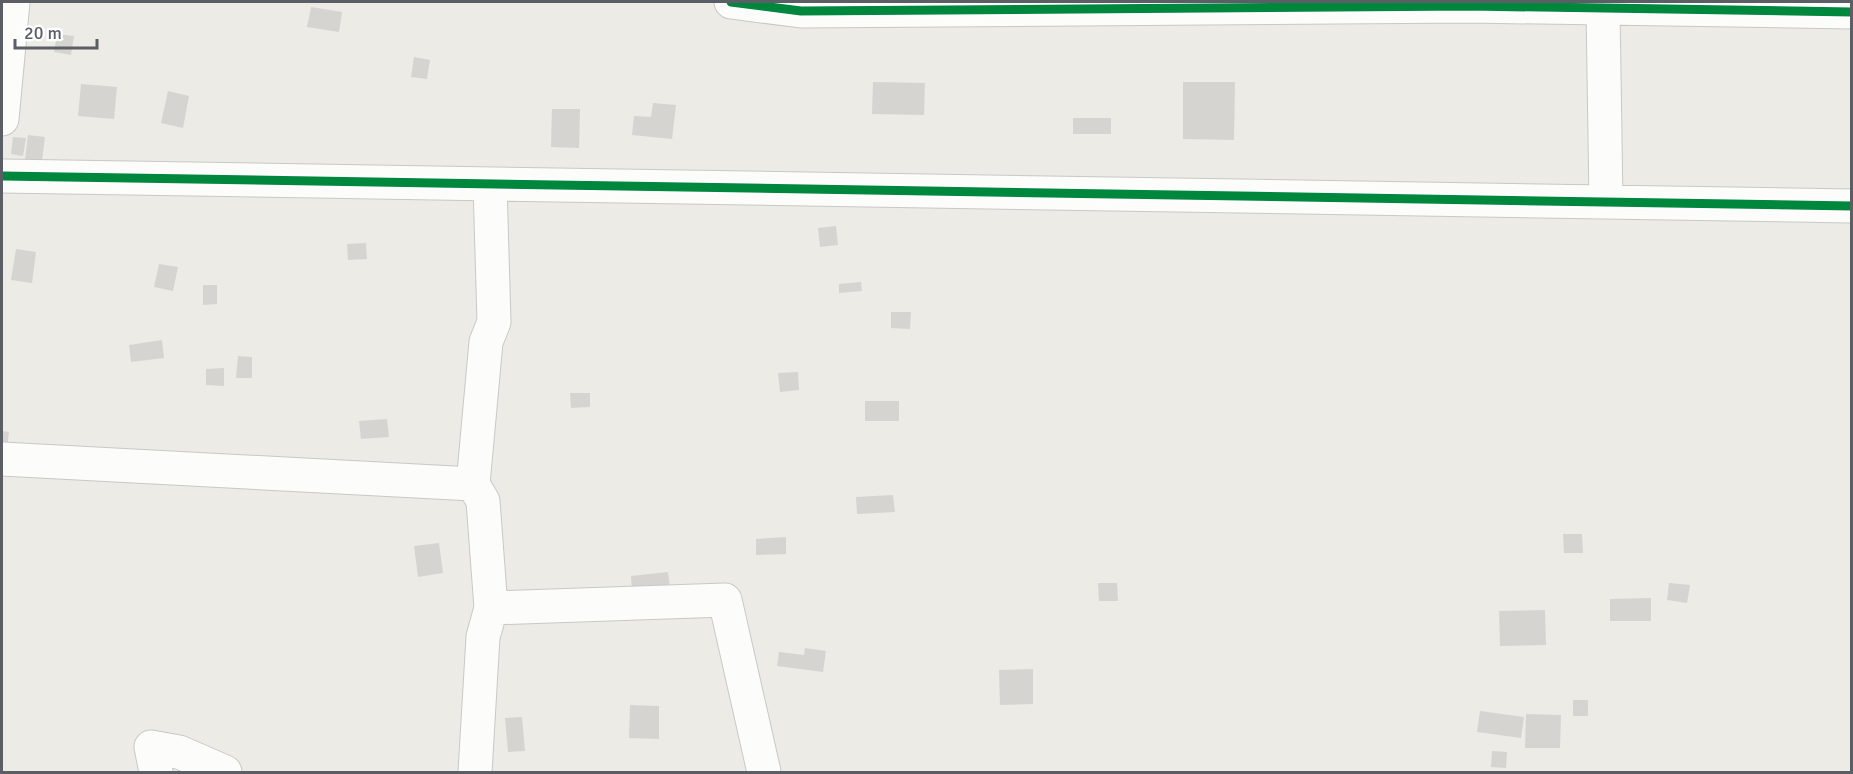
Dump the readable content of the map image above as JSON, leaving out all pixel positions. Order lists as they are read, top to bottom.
{
  "scale_bar": "20 m"
}
